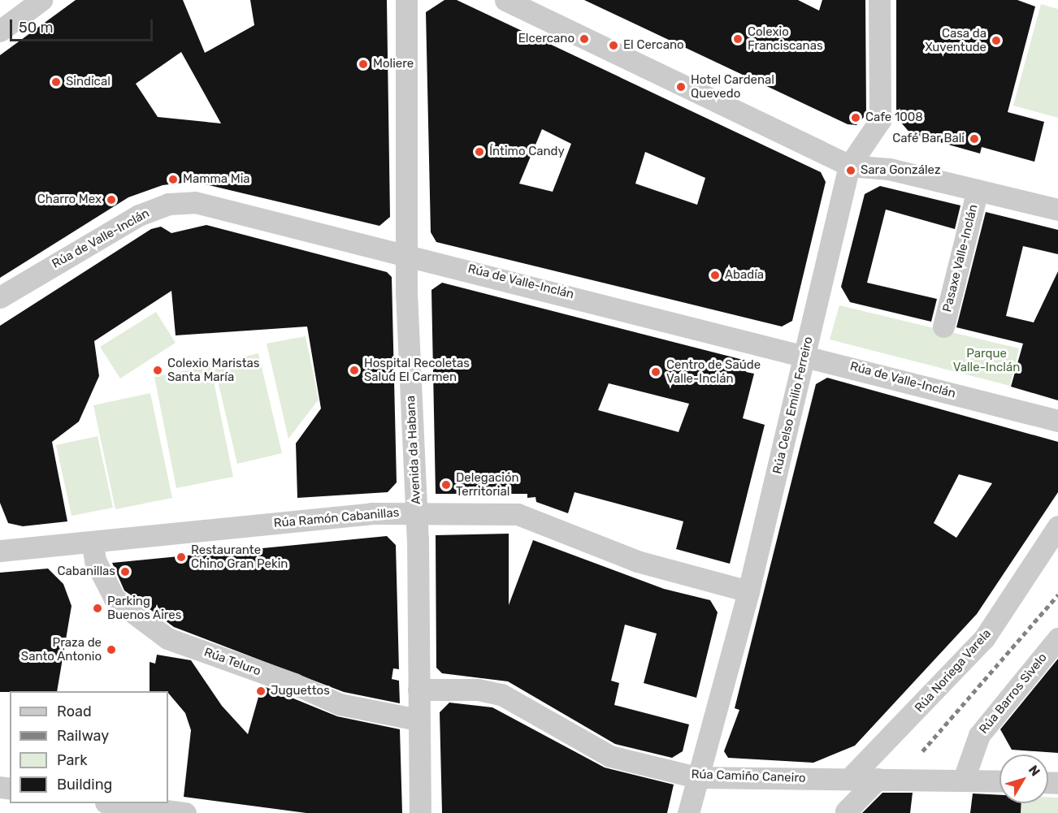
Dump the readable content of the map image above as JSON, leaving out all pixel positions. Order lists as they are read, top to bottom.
{
  "streets": {
    "street": [
      "Rúa de Valle-Inclán",
      "Pasaxe Valle-Inclán",
      "Rúa Celso Emilio Ferreiro",
      "Avenida da Habana",
      "Rúa Ramón Cabanillas",
      "Rúa Teluro",
      "Rúa Noriega Varela",
      "Rúa Barros Sivelo",
      "Rúa Camiño Caneiro"
    ]
  },
  "crossings": [
    ["Rúa de Valle-Inclán", "Rúa Celso Emilio Ferreiro"],
    ["Rúa de Valle-Inclán", "Avenida da Habana"],
    ["Rúa Celso Emilio Ferreiro", "Rúa Ramón Cabanillas"],
    ["Rúa Celso Emilio Ferreiro", "Rúa Camiño Caneiro"],
    ["Avenida da Habana", "Rúa Ramón Cabanillas"],
    ["Avenida da Habana", "Rúa Teluro"],
    ["Avenida da Habana", "Rúa Camiño Caneiro"],
    ["Rúa Ramón Cabanillas", "Rúa Teluro"],
    ["Rúa Noriega Varela", "Rúa Camiño Caneiro"],
    ["Rúa Barros Sivelo", "Rúa Camiño Caneiro"]
  ],
  "parks": ["Parque Valle-Inclán"],
  "places": [
    "Elcercano",
    "Colexio Franciscanas",
    "Casa da Xuventude",
    "El Cercano",
    "Moliere",
    "Sindical",
    "Hotel Cardenal Quevedo",
    "Cafe 1008",
    "Café Bar Bali",
    "Íntimo Candy",
    "Sara González",
    "Mamma Mia",
    "Charro Mex",
    "Abadía",
    "Colexio Maristas Santa María",
    "Hospital Recoletas Salud El Carmen",
    "Centro de Saúde Valle-Inclán",
    "Delegación Territorial",
    "Restaurante Chino Gran Pekin",
    "Cabanillas",
    "Parking Buenos Aires",
    "Praza de Santo Antonio",
    "Juguettos"
  ],
  "legend": [
    "Road",
    "Railway",
    "Park",
    "Building"
  ],
  "scale_bar": "50 m",
  "north": "top right"
}
